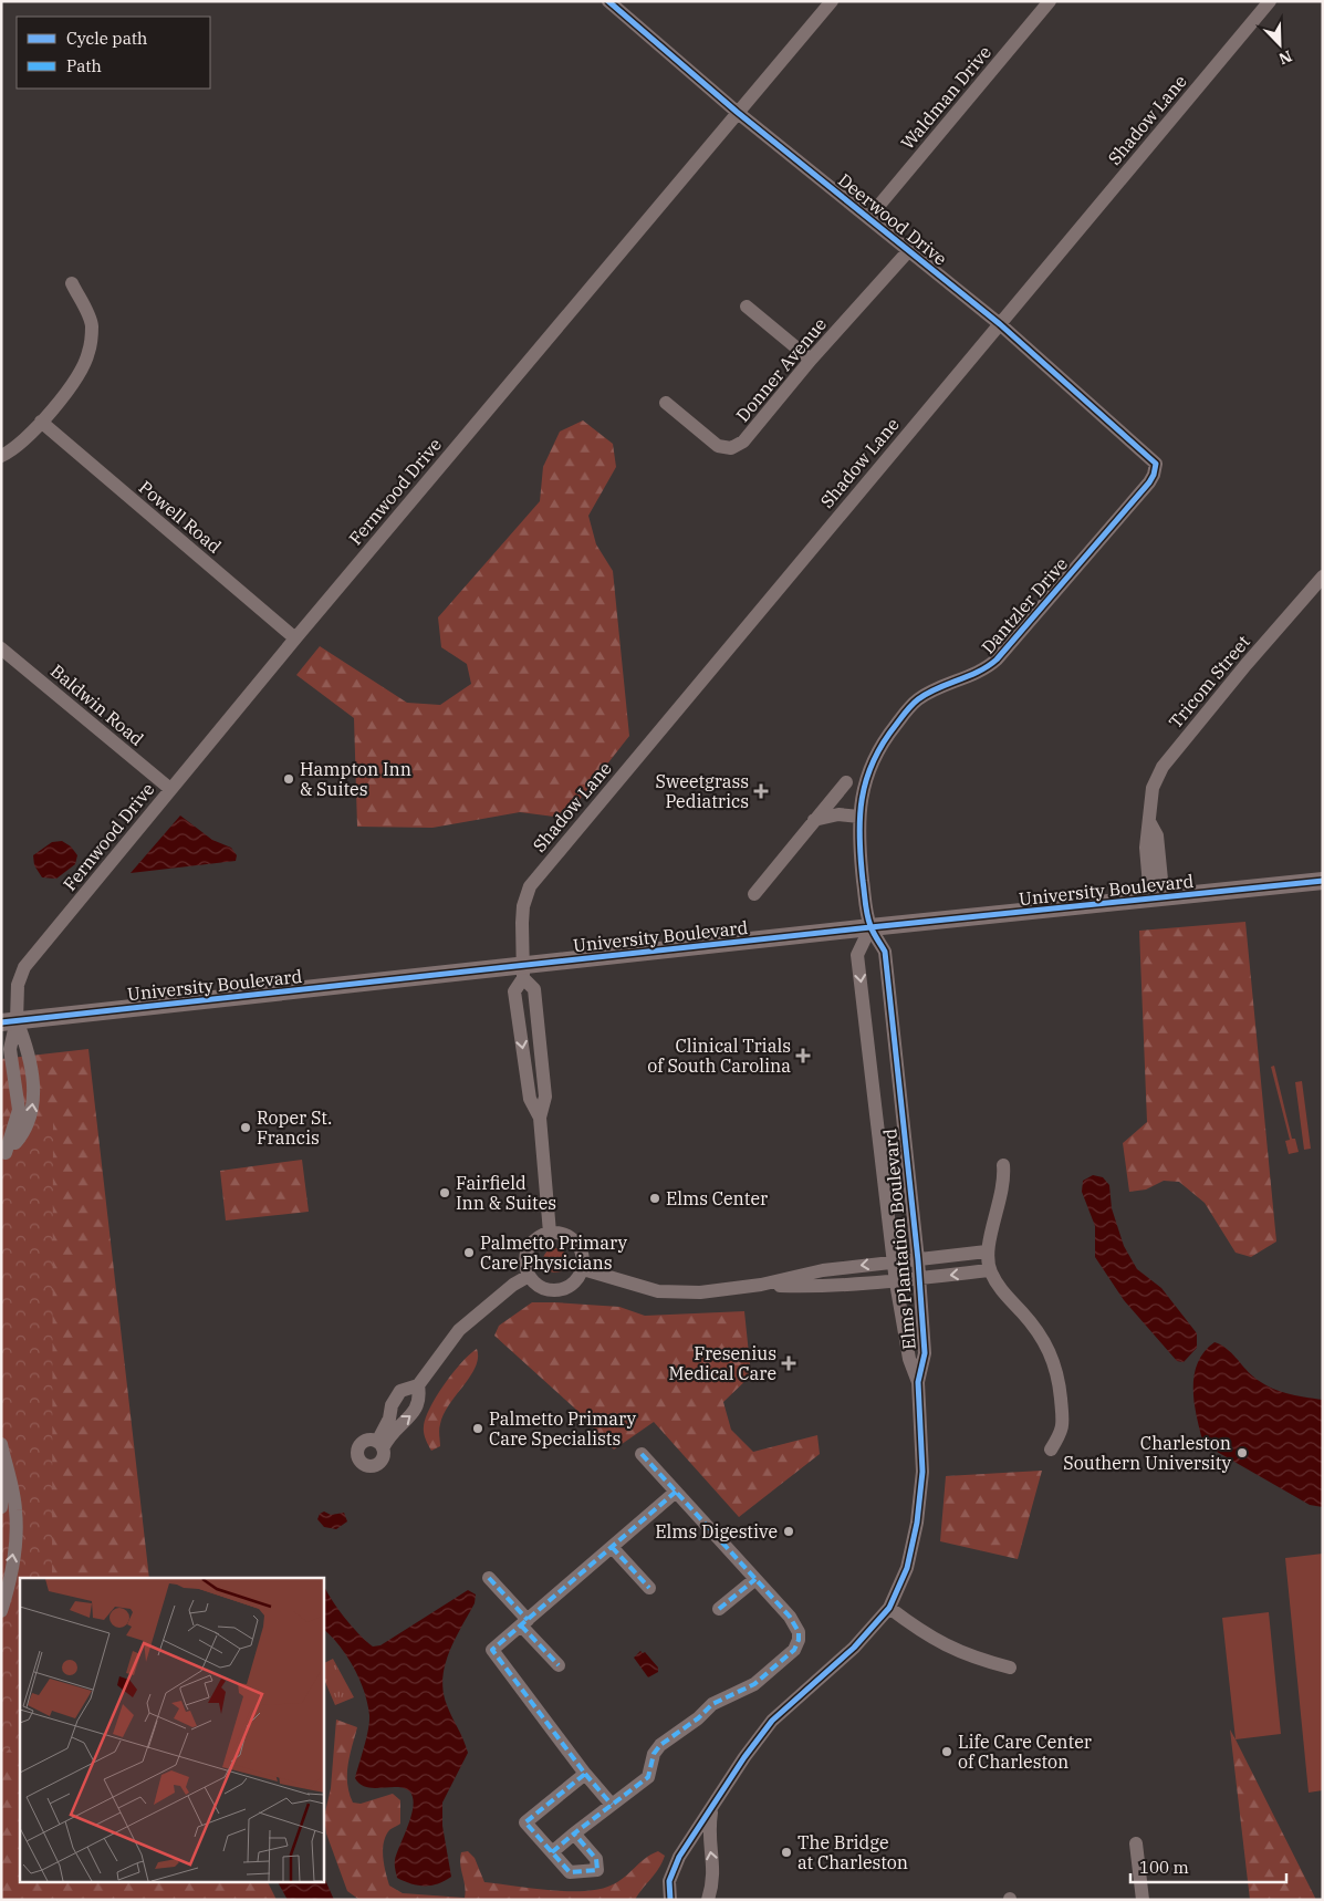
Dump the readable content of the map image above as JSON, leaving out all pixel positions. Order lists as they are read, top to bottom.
{
  "streets": {
    "main road": ["University Boulevard"],
    "street": [
      "Waldman Drive",
      "Shadow Lane",
      "Deerwood Drive",
      "Donner Avenue",
      "Fernwood Drive",
      "Powell Road",
      "Dantzler Drive",
      "Tricom Street",
      "Baldwin Road",
      "Elms Plantation Boulevard"
    ]
  },
  "crossings": [
    ["Waldman Drive", "Deerwood Drive"],
    ["Shadow Lane", "Deerwood Drive"],
    ["Shadow Lane", "University Boulevard"],
    ["Deerwood Drive", "Donner Avenue"],
    ["Deerwood Drive", "Fernwood Drive"],
    ["Deerwood Drive", "Dantzler Drive"],
    ["Fernwood Drive", "Powell Road"],
    ["Fernwood Drive", "Baldwin Road"],
    ["Fernwood Drive", "University Boulevard"],
    ["Dantzler Drive", "University Boulevard"],
    ["Dantzler Drive", "Elms Plantation Boulevard"],
    ["Tricom Street", "University Boulevard"],
    ["University Boulevard", "Elms Plantation Boulevard"]
  ],
  "places": {
    "other": [
      "Hampton Inn & Suites",
      "Roper St. Francis",
      "Fairfield Inn & Suites",
      "Elms Center",
      "Palmetto Primary Care Physicians",
      "Palmetto Primary Care Specialists",
      "Charleston Southern University",
      "Elms Digestive",
      "Life Care Center of Charleston",
      "The Bridge at Charleston"
    ],
    "health": ["Sweetgrass Pediatrics", "Clinical Trials of South Carolina", "Fresenius Medical Care"]
  },
  "legend": ["Cycle path", "Path"],
  "scale_bar": "100 m",
  "north": "bottom right"
}
